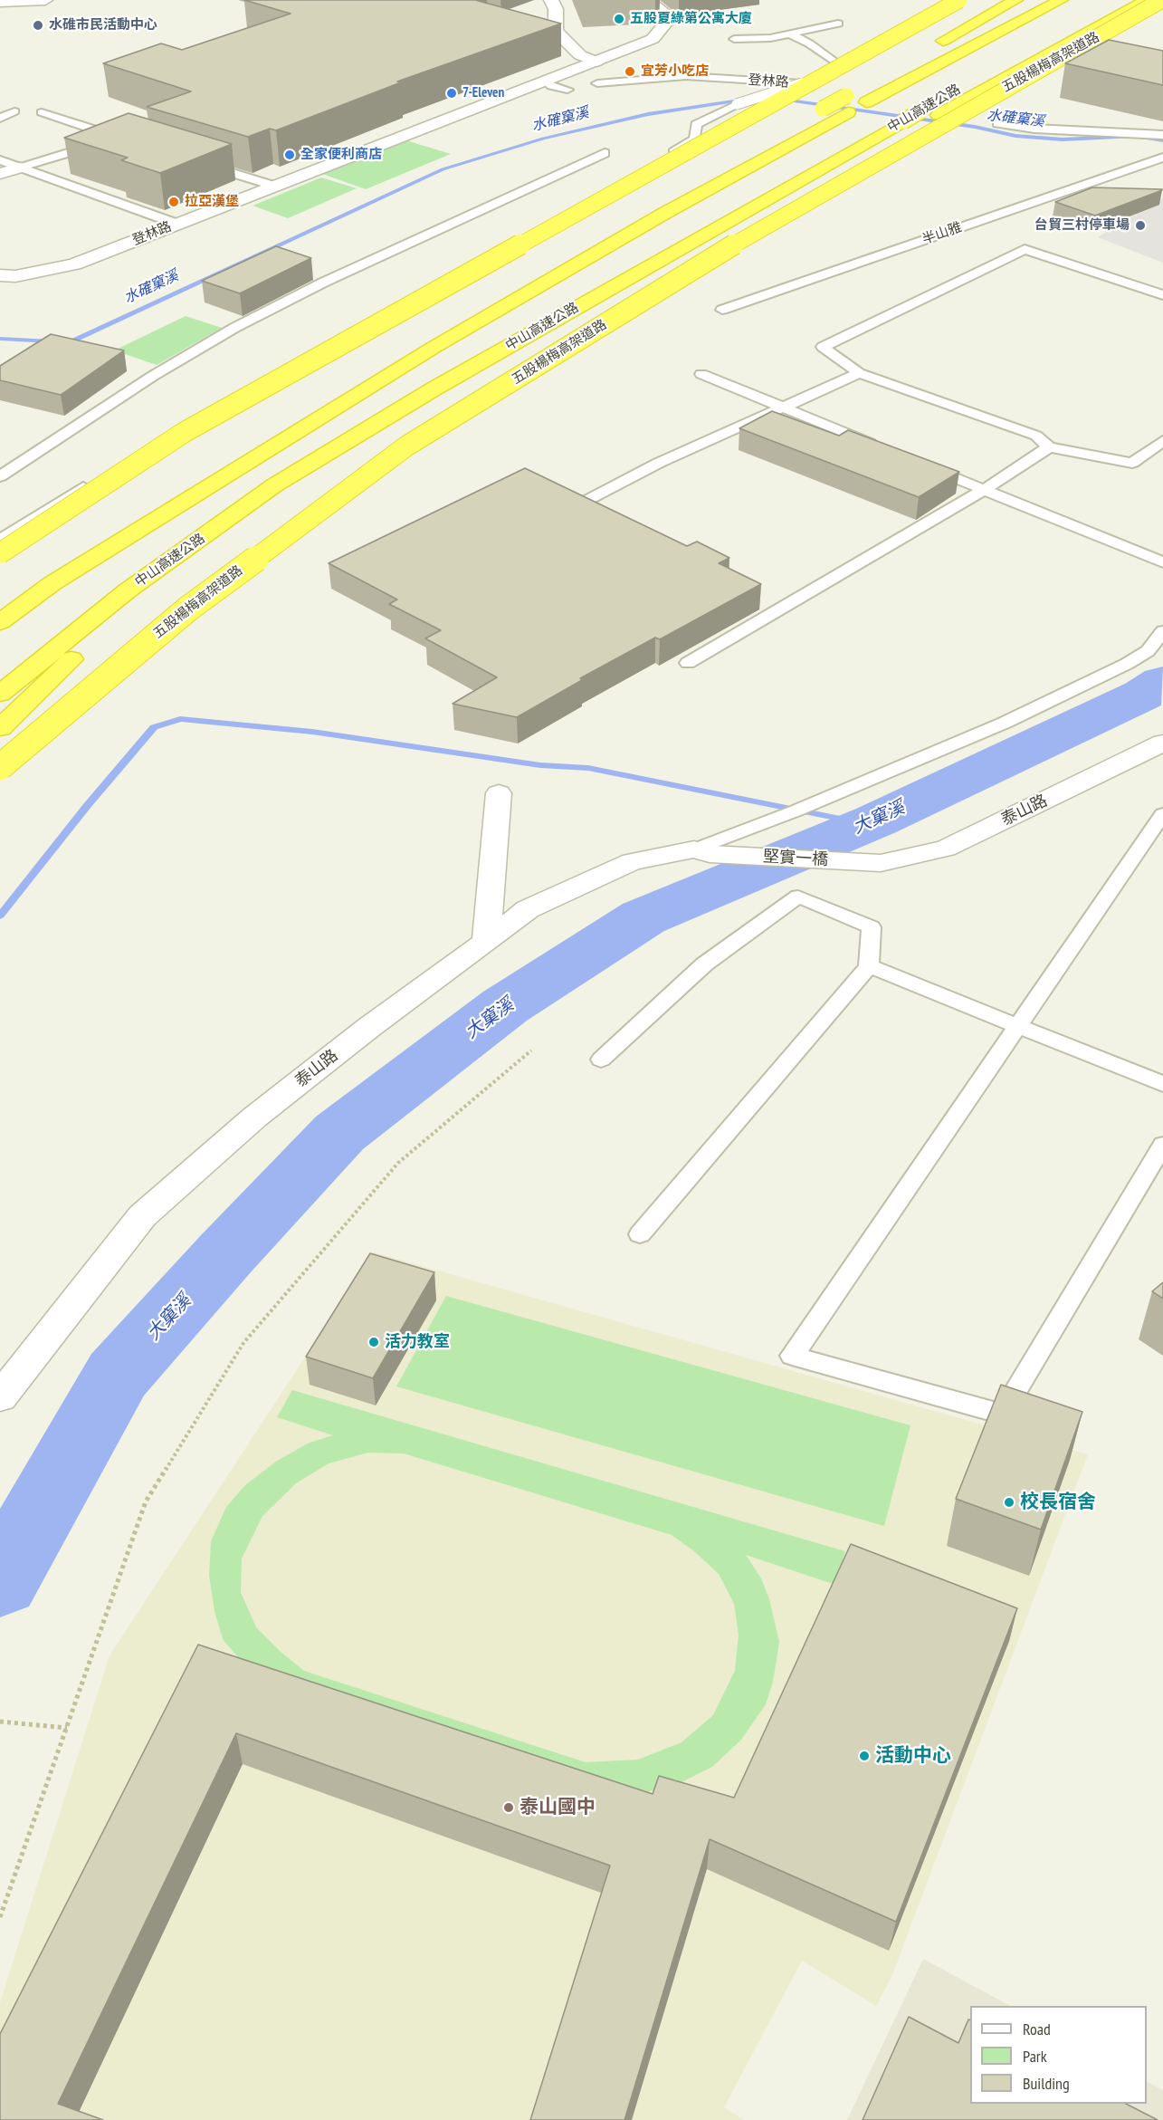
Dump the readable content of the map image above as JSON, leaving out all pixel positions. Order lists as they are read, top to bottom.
{
  "streets": {
    "highway": ["五股楊梅高架道路", "中山高速公路"],
    "street": ["登林路", "泰山路", "堅實一橋"],
    "lane": ["半山雅"]
  },
  "crossings": [
    ["泰山路", "堅實一橋"]
  ],
  "water": ["水確窠溪", "大窠溪"],
  "places": [
    "五股夏綠第公寓大廈",
    "水碓市民活動中心",
    "宜芳小吃店",
    "7-Eleven",
    "全家便利商店",
    "拉亞漢堡",
    "台貿三村停車場",
    "活力教室",
    "校長宿舍",
    "活動中心",
    "泰山國中"
  ],
  "legend": ["Road", "Park", "Building"]
}
